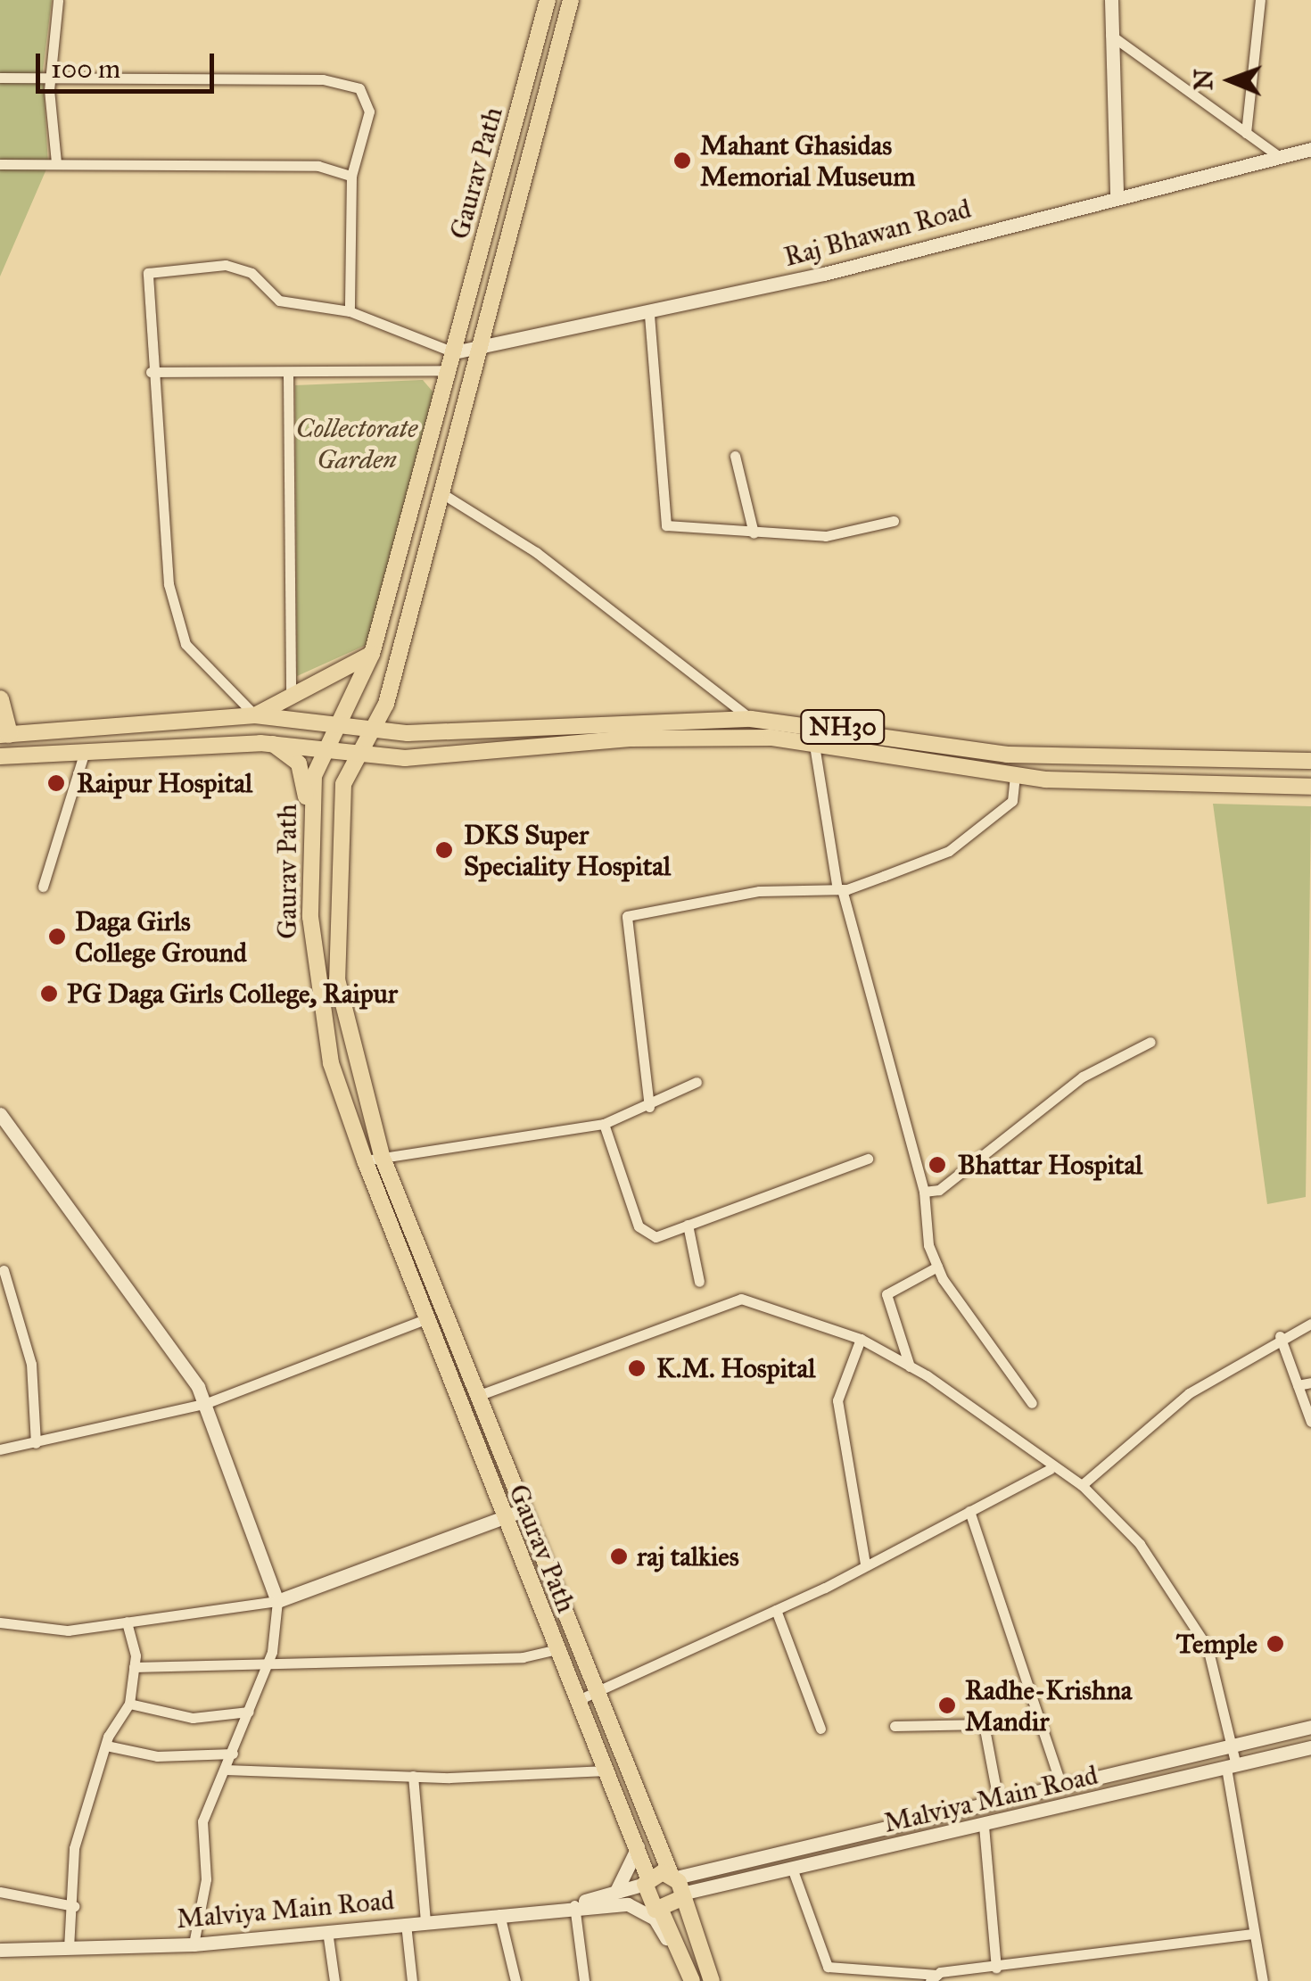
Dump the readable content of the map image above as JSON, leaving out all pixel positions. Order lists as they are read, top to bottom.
{
  "streets": {
    "main road": ["Gaurav Path", "NH30"],
    "street": ["Raj Bhawan Road", "Malviya Main Road"]
  },
  "crossings": [
    ["Gaurav Path", "Raj Bhawan Road"],
    ["Gaurav Path", "NH30"]
  ],
  "parks": ["Collectorate Garden"],
  "places": [
    "Mahant Ghasidas Memorial Museum",
    "Raipur Hospital",
    "DKS Super Speciality Hospital",
    "Daga Girls College Ground",
    "PG Daga Girls College, Raipur",
    "Bhattar Hospital",
    "K.M. Hospital",
    "raj talkies",
    "Temple",
    "Radhe-Krishna Mandir"
  ],
  "scale_bar": "100 m",
  "north": "left"
}
